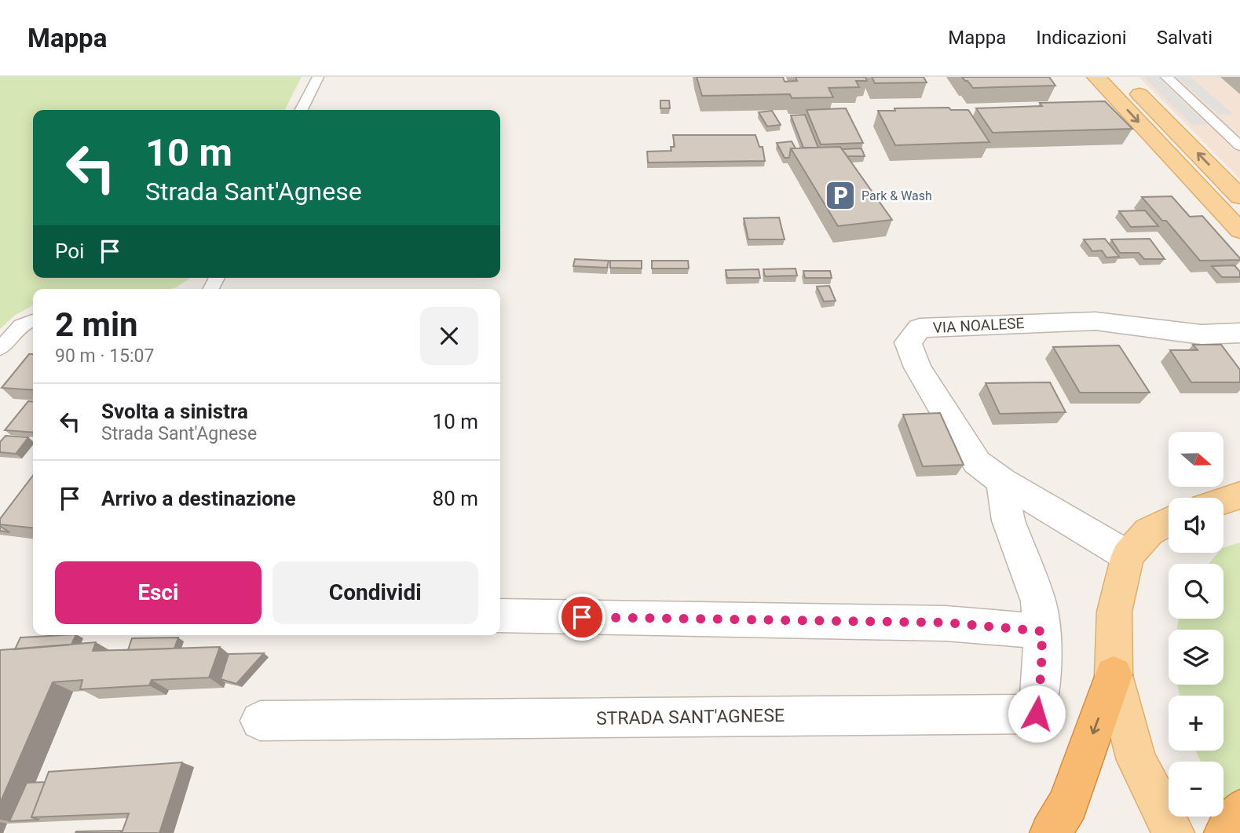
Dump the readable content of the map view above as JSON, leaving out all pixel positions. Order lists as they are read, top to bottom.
{
  "streets": {
    "street": ["VIA NOALESE", "STRADA SANT'AGNESE"]
  },
  "crossings": [
    ["VIA NOALESE", "STRADA SANT'AGNESE"]
  ],
  "places": {
    "parking": ["Park & Wash"]
  },
  "north": "right",
  "page": {
    "header": "Mappa",
    "nav": ["Mappa", "Indicazioni", "Salvati"],
    "turn": ["10 m", "Strada Sant'Agnese"],
    "then": "Poi",
    "heading": ["2 min", "90 m · 15:07"],
    "list": [
      {
        "name": "Svolta a sinistra",
        "note": "Strada Sant'Agnese",
        "value": "10 m"
      },
      {
        "name": "Arrivo a destinazione",
        "value": "80 m"
      }
    ],
    "map_buttons": ["+", "−"],
    "buttons": ["Esci", "Condividi"]
  }
}
